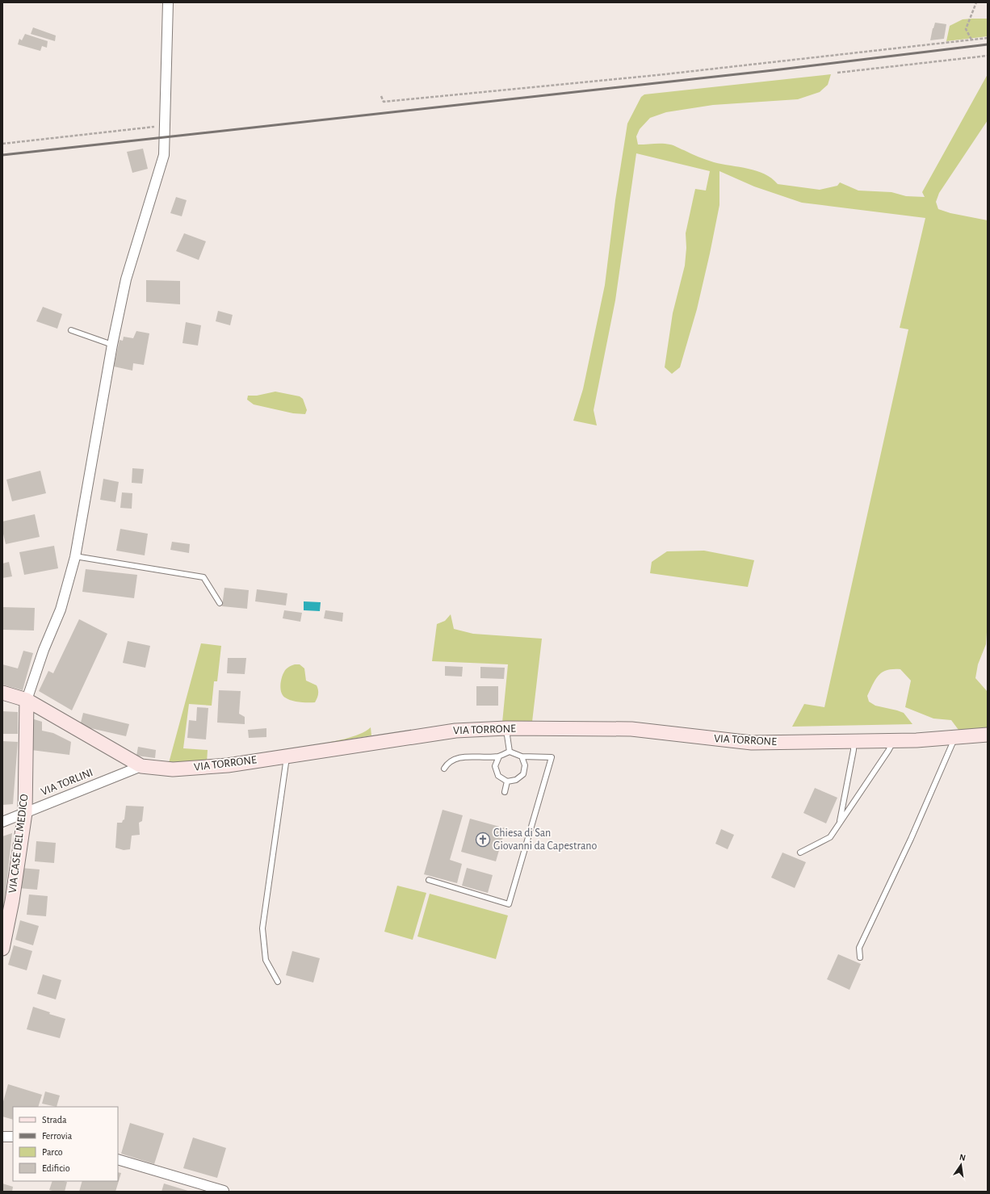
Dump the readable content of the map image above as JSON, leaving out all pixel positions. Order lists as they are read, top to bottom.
{
  "streets": {
    "main road": ["VIA TORRONE", "VIA CASE DEL MEDICO"],
    "street": ["VIA TORLINI"]
  },
  "crossings": [
    ["VIA TORRONE", "VIA TORLINI"],
    ["VIA TORRONE", "VIA CASE DEL MEDICO"],
    ["VIA TORLINI", "VIA CASE DEL MEDICO"]
  ],
  "places": {
    "church": ["Chiesa di San Giovanni da Capestrano"]
  },
  "legend": [
    "Strada",
    "Ferrovia",
    "Parco",
    "Edificio"
  ],
  "north": "top"
}
